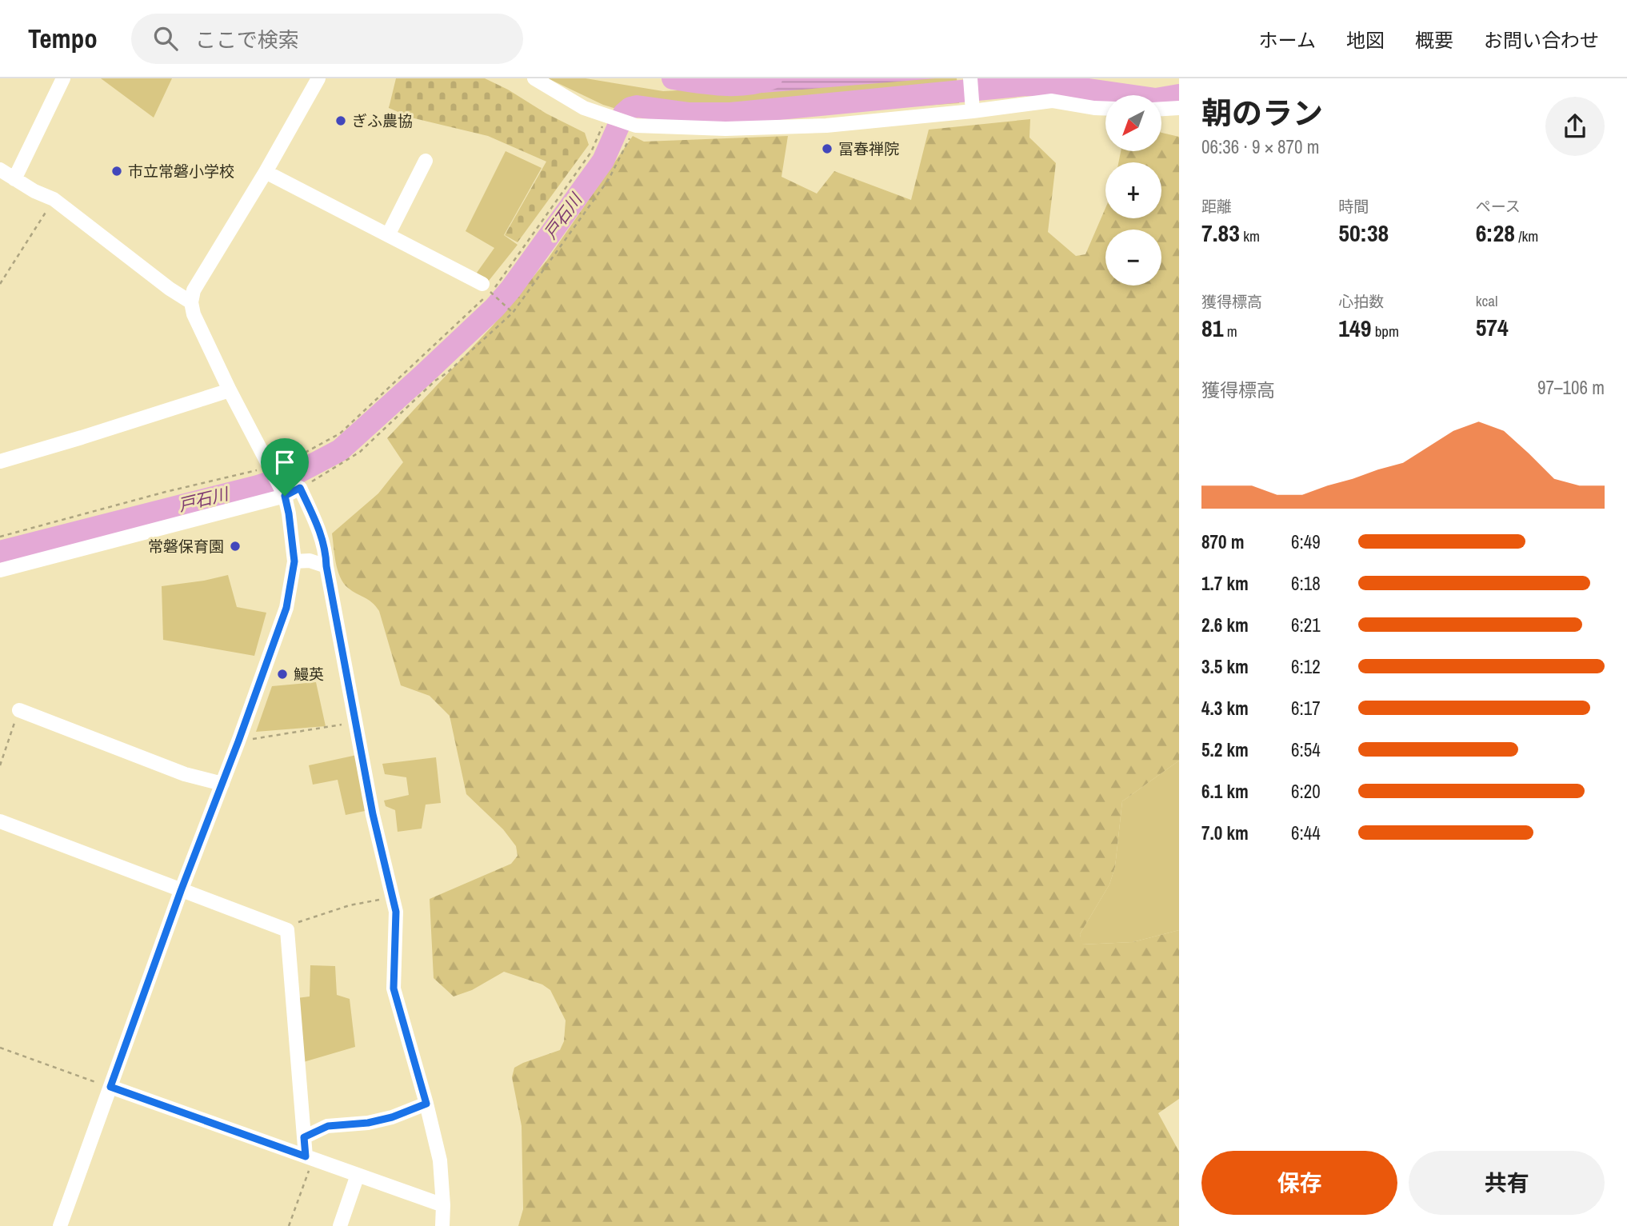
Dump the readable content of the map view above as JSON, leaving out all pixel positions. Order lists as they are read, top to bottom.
{
  "water": ["戸石川"],
  "places": [
    "ぎふ農協",
    "冨春禅院",
    "市立常磐小学校",
    "常磐保育園",
    "鰻英"
  ],
  "north": "bottom left",
  "page": {
    "header": "Tempo",
    "search": "ここで検索",
    "nav": [
      "ホーム",
      "地図",
      "概要",
      "お問い合わせ"
    ],
    "heading": ["朝のラン", "06:36 · 9 × 870 m"],
    "map_buttons": ["+", "−"],
    "stats": [
      ["距離", "7.83 km"],
      ["時間", "50:38"],
      ["ペース", "6:28 /km"],
      ["獲得標高", "81 m"],
      ["心拍数", "149 bpm"],
      ["kcal", "574"]
    ],
    "chart": ["獲得標高", "97–106 m"],
    "list": [
      {
        "name": "870 m",
        "note": "6:49"
      },
      {
        "name": "1.7 km",
        "note": "6:18"
      },
      {
        "name": "2.6 km",
        "note": "6:21"
      },
      {
        "name": "3.5 km",
        "note": "6:12"
      },
      {
        "name": "4.3 km",
        "note": "6:17"
      },
      {
        "name": "5.2 km",
        "note": "6:54"
      },
      {
        "name": "6.1 km",
        "note": "6:20"
      },
      {
        "name": "7.0 km",
        "note": "6:44"
      }
    ],
    "buttons": ["保存", "共有"]
  }
}
